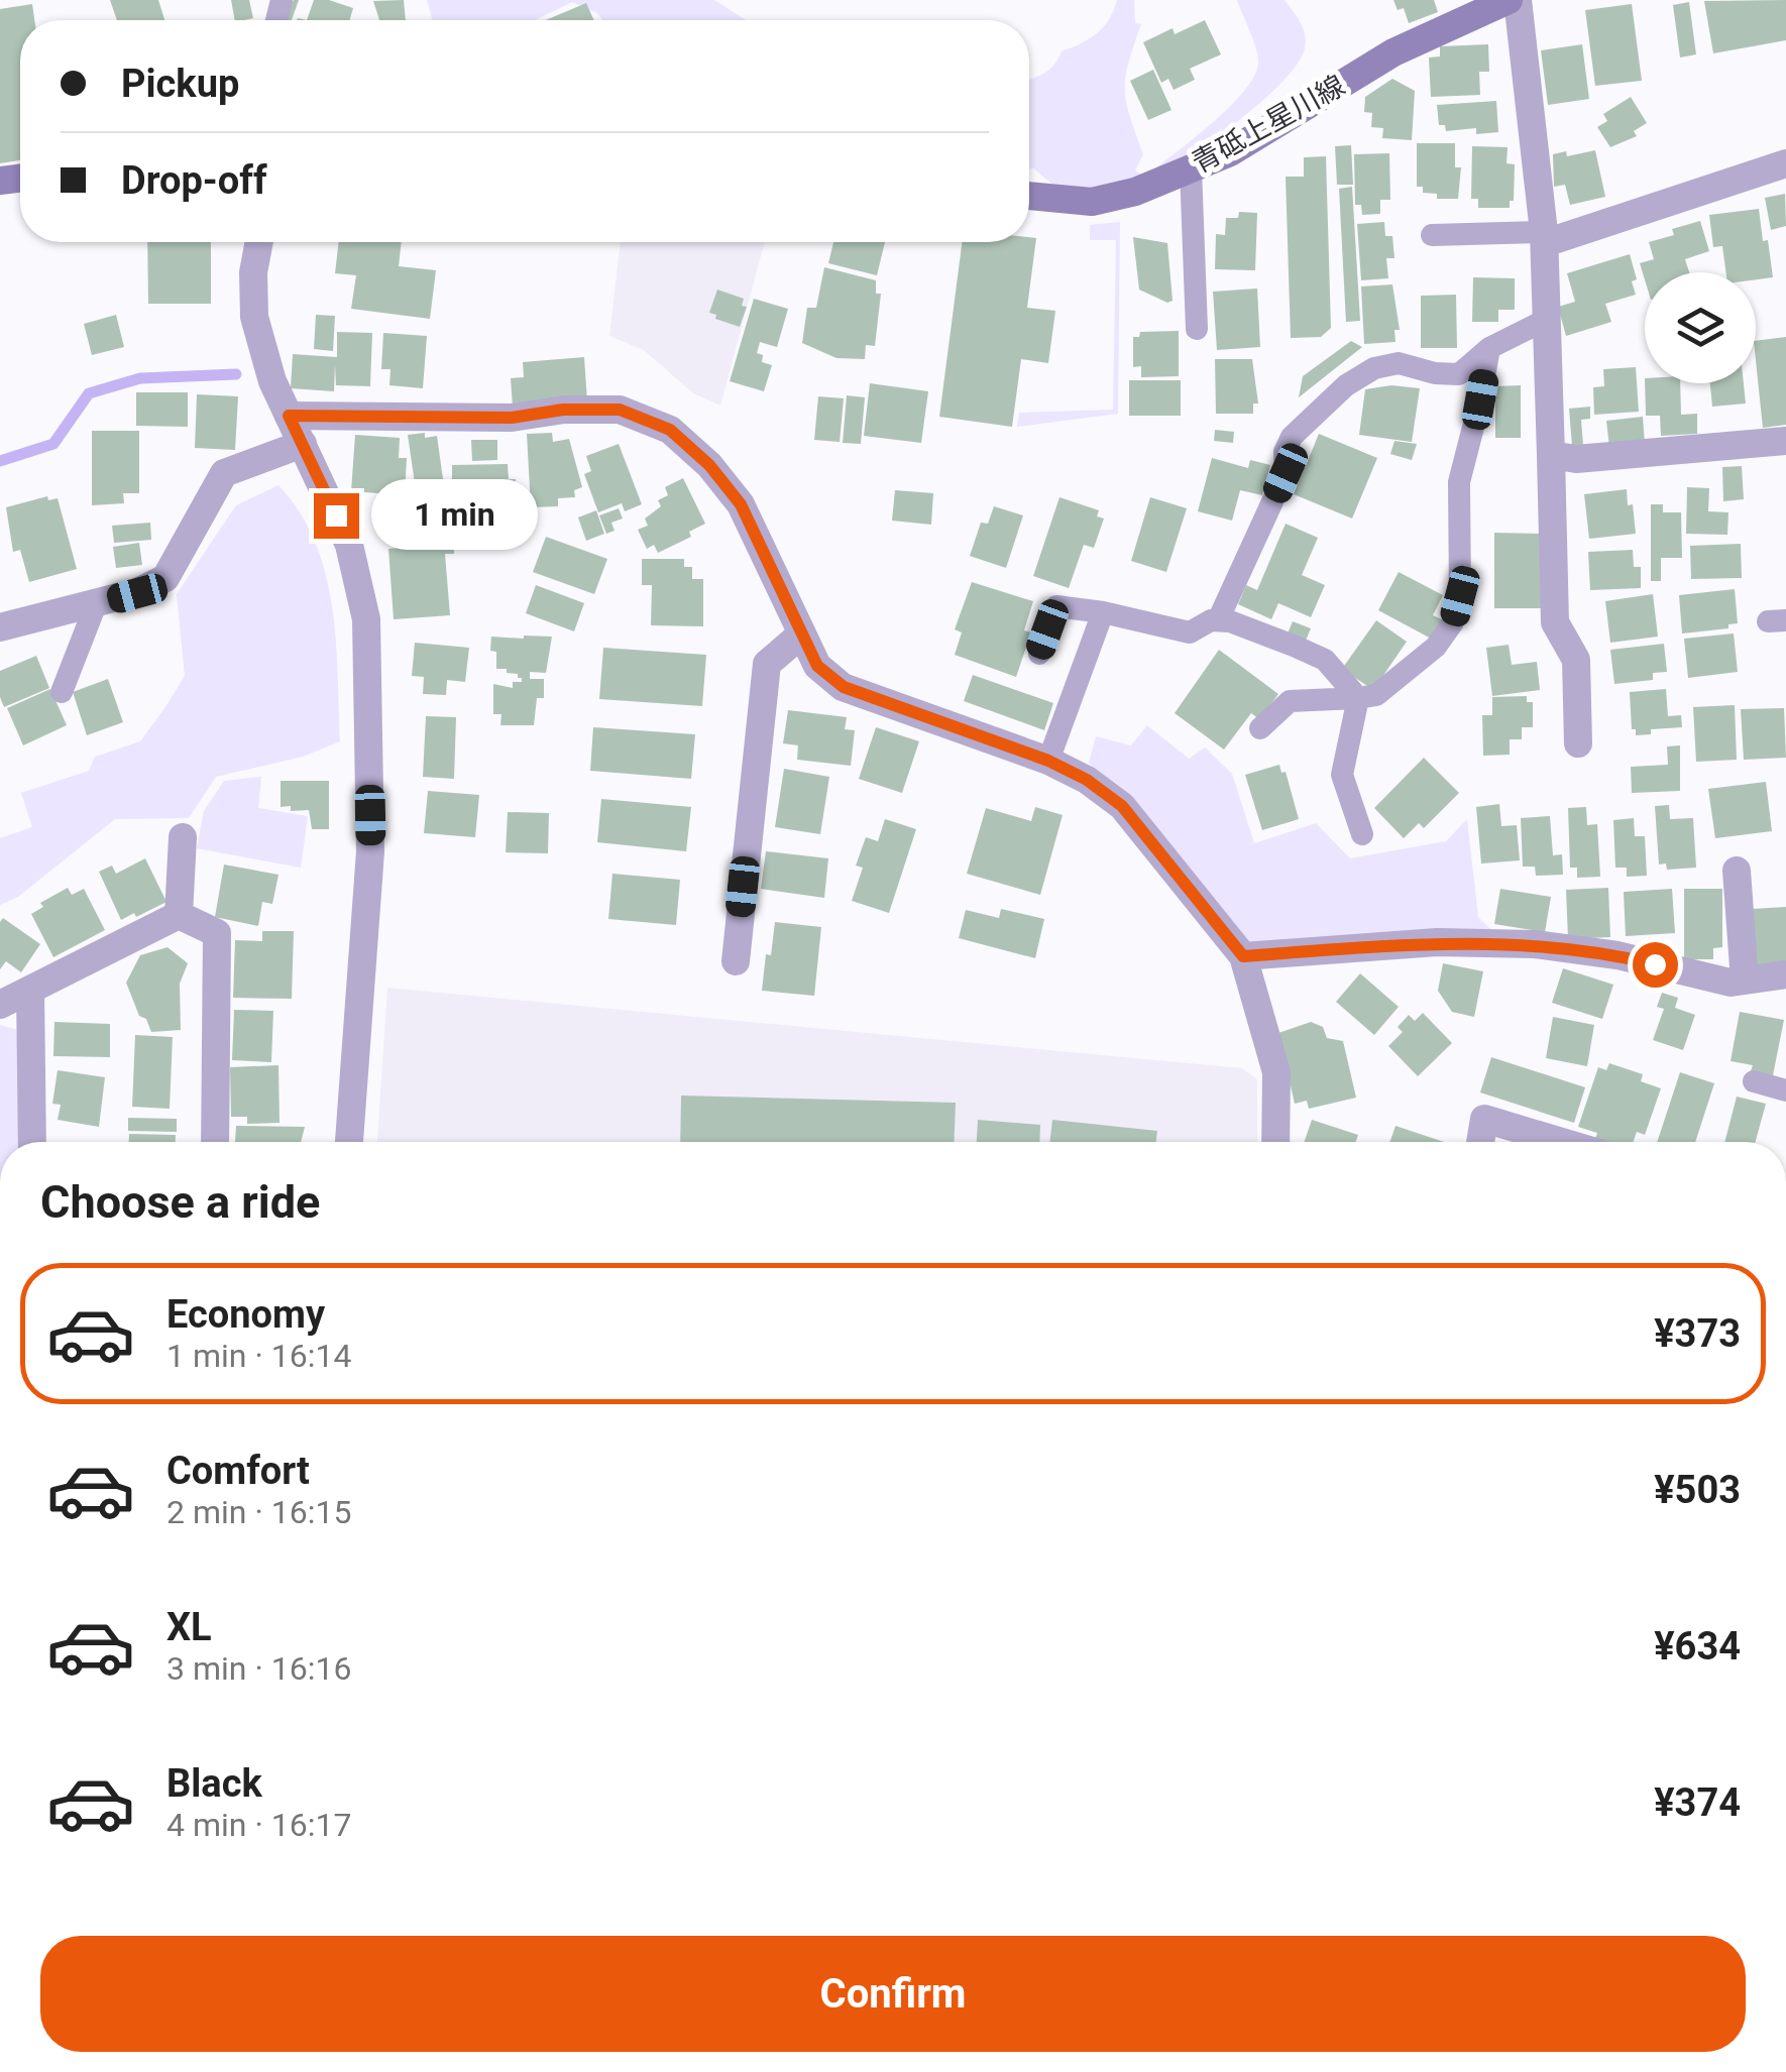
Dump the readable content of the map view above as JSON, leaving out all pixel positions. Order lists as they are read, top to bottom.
{
  "streets": {
    "main road": ["青砥上星川線"]
  },
  "page": {
    "banner": ["Pickup", "Drop-off"],
    "bubble": "1 min",
    "heading": "Choose a ride",
    "list": [
      {
        "name": "Economy",
        "note": "1 min · 16:14",
        "value": "¥373"
      },
      {
        "name": "Comfort",
        "note": "2 min · 16:15",
        "value": "¥503"
      },
      {
        "name": "XL",
        "note": "3 min · 16:16",
        "value": "¥634"
      },
      {
        "name": "Black",
        "note": "4 min · 16:17",
        "value": "¥374"
      }
    ],
    "buttons": "Confirm"
  }
}
